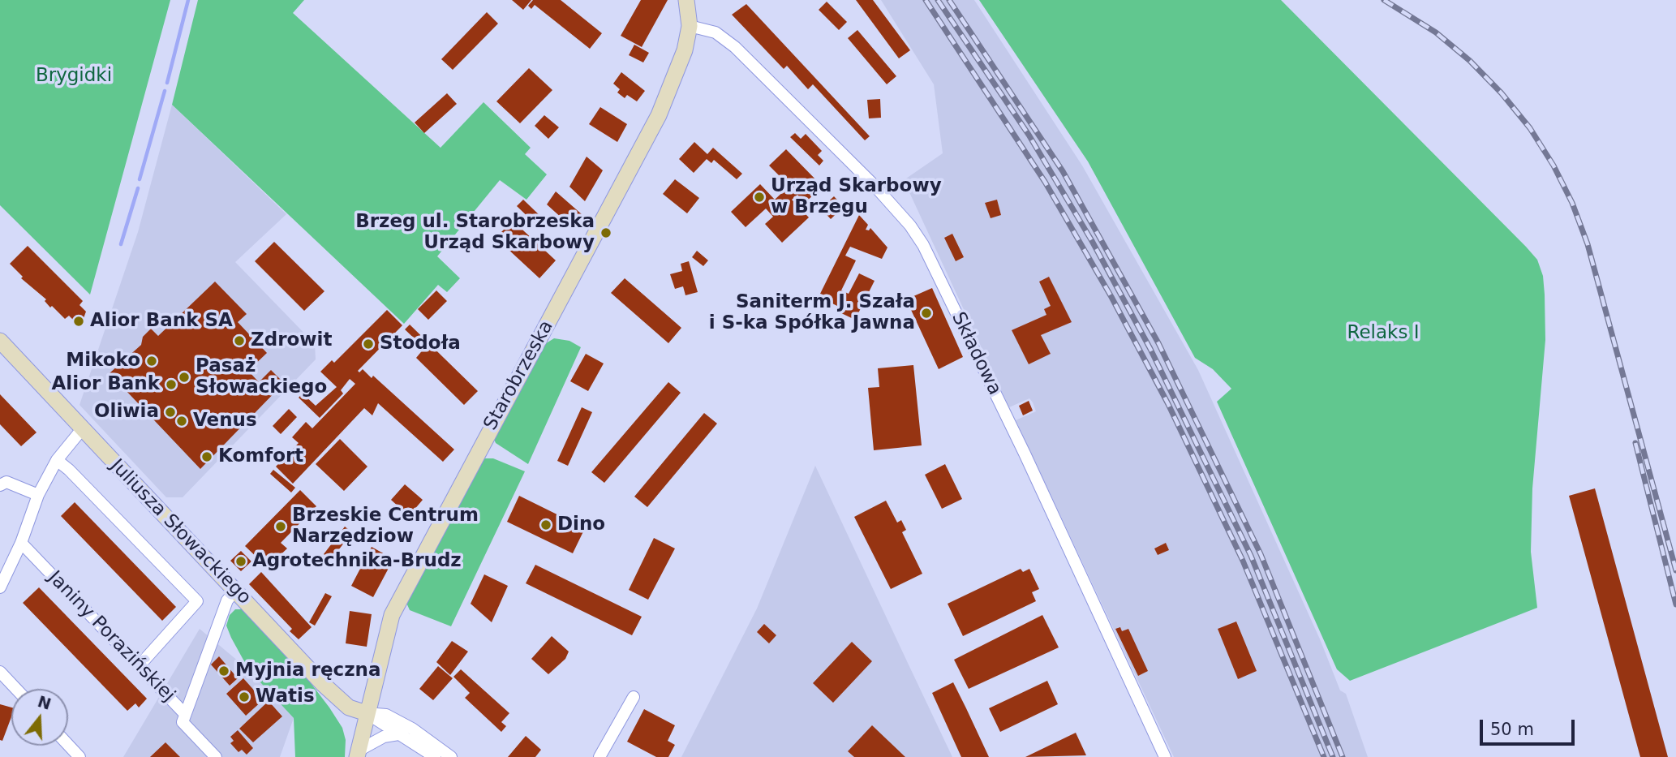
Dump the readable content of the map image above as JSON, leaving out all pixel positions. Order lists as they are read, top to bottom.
{
  "streets": {
    "street": [
      "Składowa",
      "Starobrzeska",
      "Juliusza Słowackiego",
      "Janiny Porazińskiej"
    ]
  },
  "crossings": [
    ["Składowa", "Starobrzeska"],
    ["Starobrzeska", "Juliusza Słowackiego"],
    ["Juliusza Słowackiego", "Janiny Porazińskiej"]
  ],
  "parks": ["Brygidki", "Relaks I"],
  "places": [
    "Urząd Skarbowy w Brzegu",
    "Brzeg ul. Starobrzeska Urząd Skarbowy",
    "Saniterm J. Szała i S-ka Spółka Jawna",
    "Alior Bank SA",
    "Zdrowit",
    "Stodoła",
    "Mikoko",
    "Pasaż Słowackiego",
    "Alior Bank",
    "Oliwia",
    "Venus",
    "Komfort",
    "Dino",
    "Brzeskie Centrum Narzędziow",
    "Agrotechnika-Brudz",
    "Myjnia ręczna",
    "Watis"
  ],
  "scale_bar": "50 m",
  "north": "top"
}
